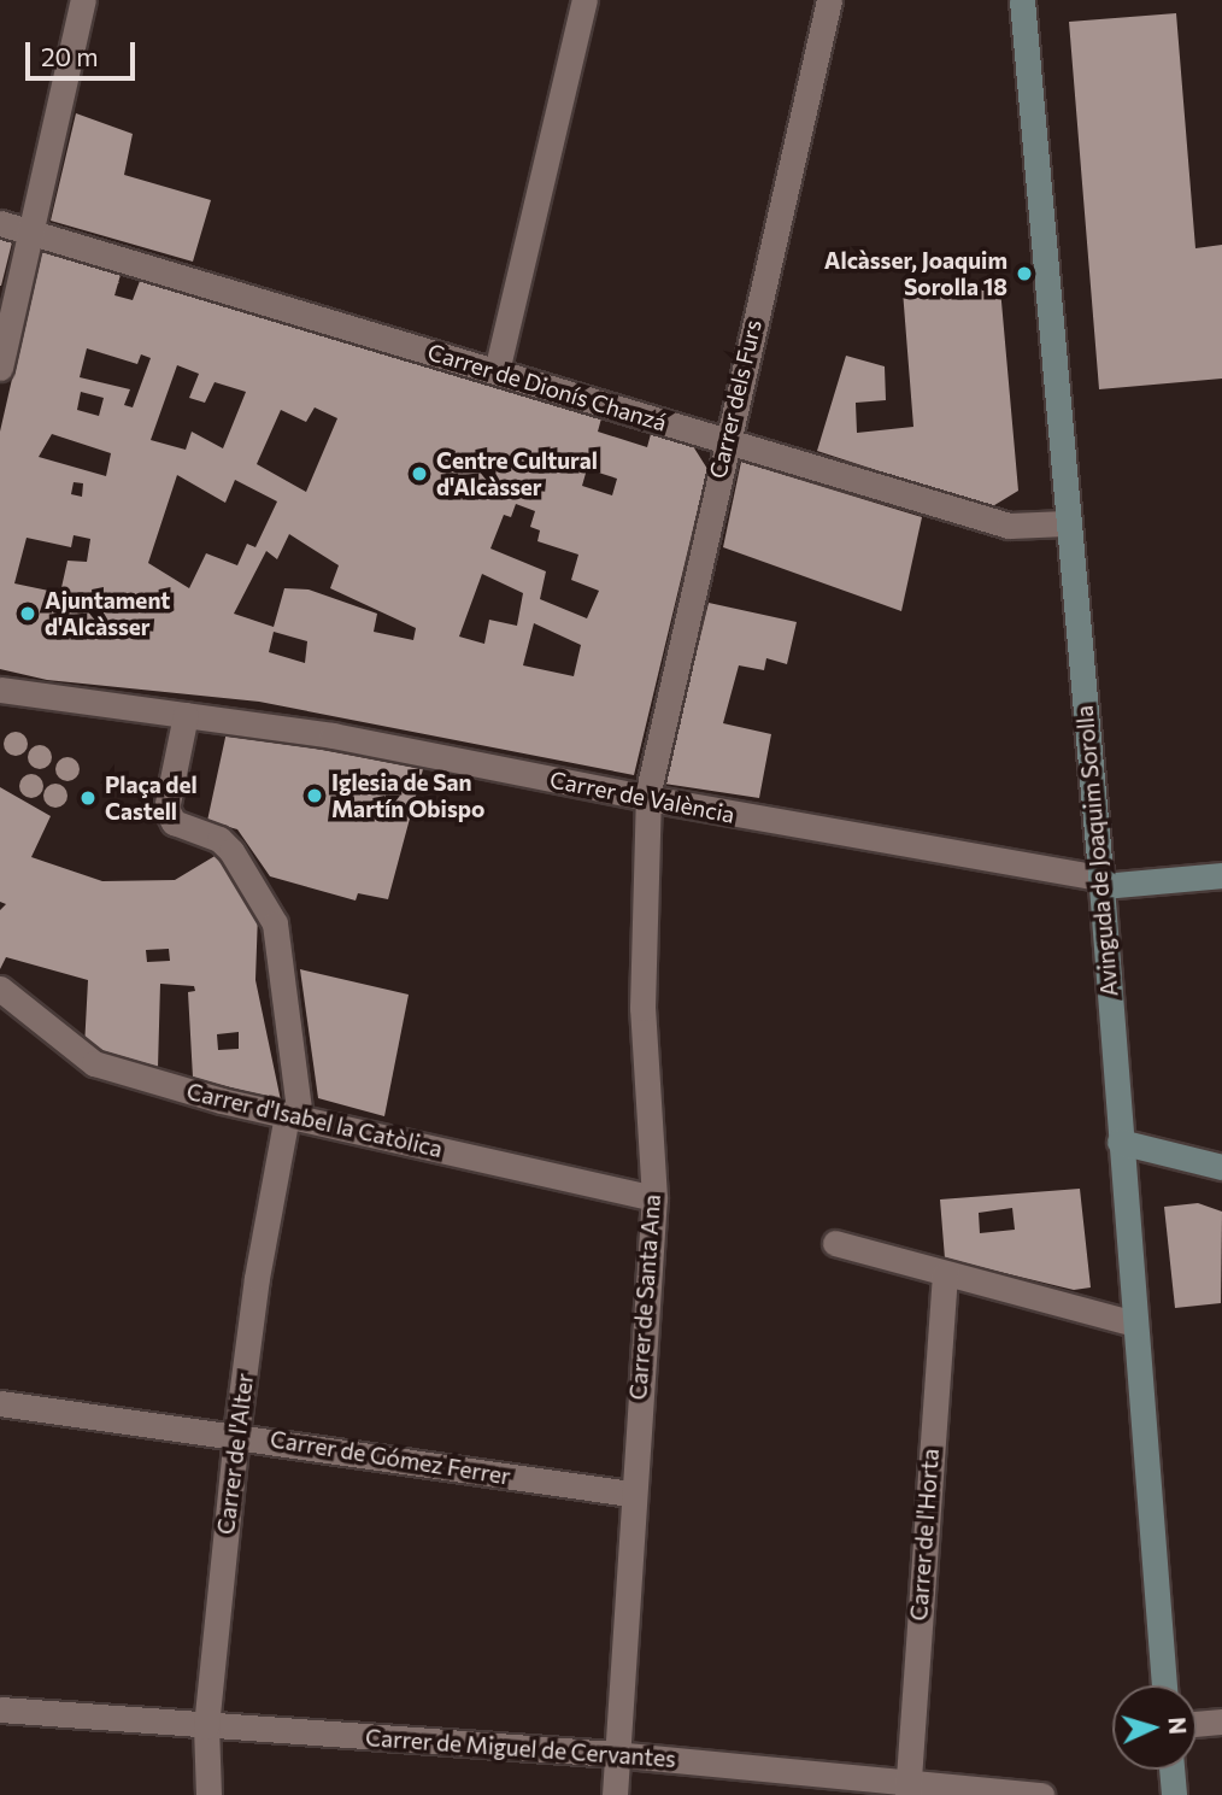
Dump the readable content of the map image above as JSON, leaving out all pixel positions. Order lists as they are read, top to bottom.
{
  "streets": {
    "street": [
      "Carrer de Dionís Chanzá",
      "Carrer dels Furs",
      "Carrer de València",
      "Avinguda de Joaquim Sorolla",
      "Carrer d'Isabel la Catòlica",
      "Carrer de Santa Ana",
      "Carrer de l'Alter",
      "Carrer de Gómez Ferrer",
      "Carrer de l'Horta",
      "Carrer de Miguel de Cervantes"
    ]
  },
  "crossings": [
    ["Carrer de Dionís Chanzá", "Carrer dels Furs"],
    ["Carrer de Dionís Chanzá", "Avinguda de Joaquim Sorolla"],
    ["Carrer dels Furs", "Carrer de València"],
    ["Carrer dels Furs", "Carrer de Santa Ana"],
    ["Carrer de València", "Avinguda de Joaquim Sorolla"],
    ["Carrer de València", "Carrer de Santa Ana"],
    ["Carrer de València", "Carrer de l'Alter"],
    ["Carrer d'Isabel la Catòlica", "Carrer de Santa Ana"],
    ["Carrer d'Isabel la Catòlica", "Carrer de l'Alter"],
    ["Carrer de Santa Ana", "Carrer de Gómez Ferrer"],
    ["Carrer de Santa Ana", "Carrer de Miguel de Cervantes"],
    ["Carrer de l'Alter", "Carrer de Gómez Ferrer"],
    ["Carrer de l'Alter", "Carrer de Miguel de Cervantes"],
    ["Carrer de l'Horta", "Carrer de Miguel de Cervantes"]
  ],
  "places": [
    "Alcàsser, Joaquim Sorolla 18",
    "Centre Cultural d'Alcàsser",
    "Ajuntament d'Alcàsser",
    "Iglesia de San Martín Obispo",
    "Plaça del Castell"
  ],
  "scale_bar": "20 m",
  "north": "right"
}
